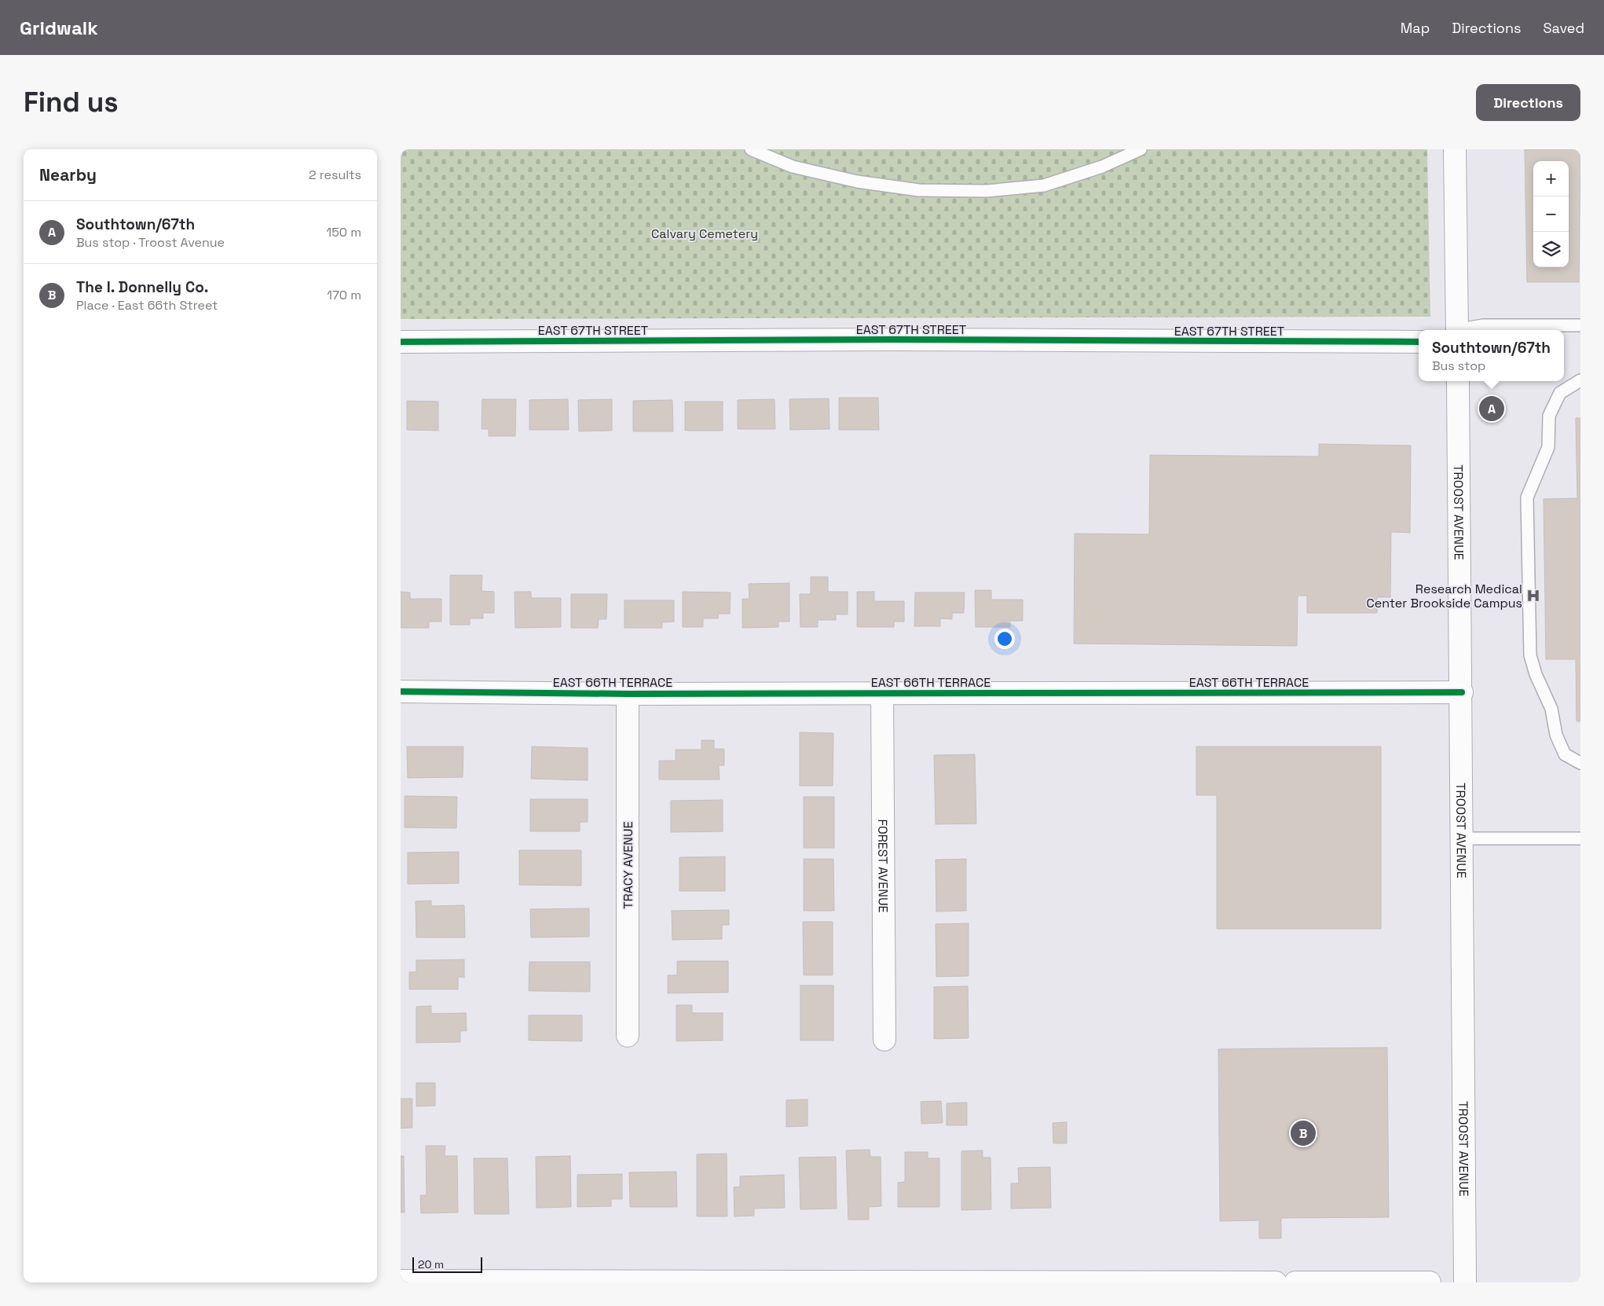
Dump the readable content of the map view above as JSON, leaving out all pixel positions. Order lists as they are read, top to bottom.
{
  "streets": {
    "street": [
      "EAST 67TH STREET",
      "TROOST AVENUE",
      "EAST 66TH TERRACE",
      "TRACY AVENUE",
      "FOREST AVENUE"
    ]
  },
  "crossings": [
    ["TROOST AVENUE", "EAST 66TH TERRACE"],
    ["EAST 66TH TERRACE", "TRACY AVENUE"],
    ["EAST 66TH TERRACE", "FOREST AVENUE"]
  ],
  "parks": ["Calvary Cemetery"],
  "places": {
    "hospital": ["Research Medical Center Brookside Campus"]
  },
  "scale_bar": "20 m",
  "page": {
    "header": "Gridwalk",
    "nav": ["Map", "Directions", "Saved"],
    "buttons": "Directions",
    "title": "Find us",
    "heading": ["Nearby", "2 results"],
    "map_buttons": ["+", "−"],
    "list": [
      {
        "mark": "A",
        "name": "Southtown/67th",
        "note": "Bus stop · Troost Avenue",
        "value": "150 m"
      },
      {
        "mark": "B",
        "name": "The I. Donnelly Co.",
        "note": "Place · East 66th Street",
        "value": "170 m"
      }
    ],
    "popup": ["Southtown/67th", "Bus stop"],
    "pins": ["A", "B"],
    "scale": "20 m"
  }
}
